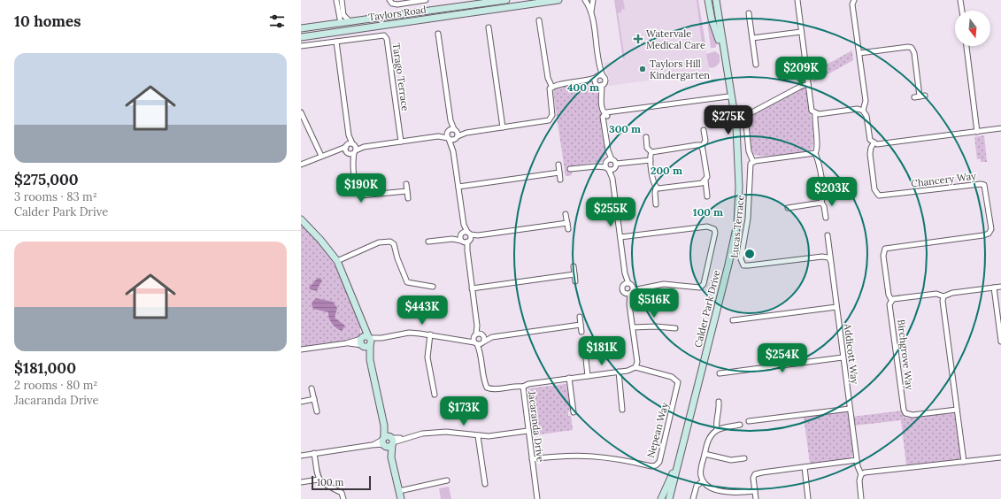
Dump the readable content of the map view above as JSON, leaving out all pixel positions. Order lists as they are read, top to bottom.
{
  "streets": {
    "street": [
      "Taylors Road",
      "Tarago Terrace",
      "Chancery Way",
      "Lucas Terrace",
      "Calder Park Drive",
      "Addicott Way",
      "Birchgrove Way",
      "Jacaranda Drive",
      "Nepean Way"
    ]
  },
  "crossings": [
    ["Chancery Way", "Birchgrove Way"],
    ["Lucas Terrace", "Addicott Way"],
    ["Jacaranda Drive", "Nepean Way"]
  ],
  "places": {
    "health": ["Watervale Medical Care"],
    "other": ["Taylors Hill Kindergarten"]
  },
  "scale_bar": "100 m",
  "north": "bottom",
  "page": {
    "heading": "10 homes",
    "list": [
      {
        "name": "$275,000",
        "note": "3 rooms · 83 m² · Calder Park Drive"
      },
      {
        "name": "$181,000",
        "note": "2 rooms · 80 m² · Jacaranda Drive"
      }
    ],
    "price": [
      "$209K",
      "$275K",
      "$190K",
      "$203K",
      "$255K",
      "$516K",
      "$443K",
      "$181K",
      "$254K",
      "$173K"
    ],
    "scale": "100 m"
  },
  "rings": [
    "400 m",
    "300 m",
    "200 m",
    "100 m"
  ]
}
